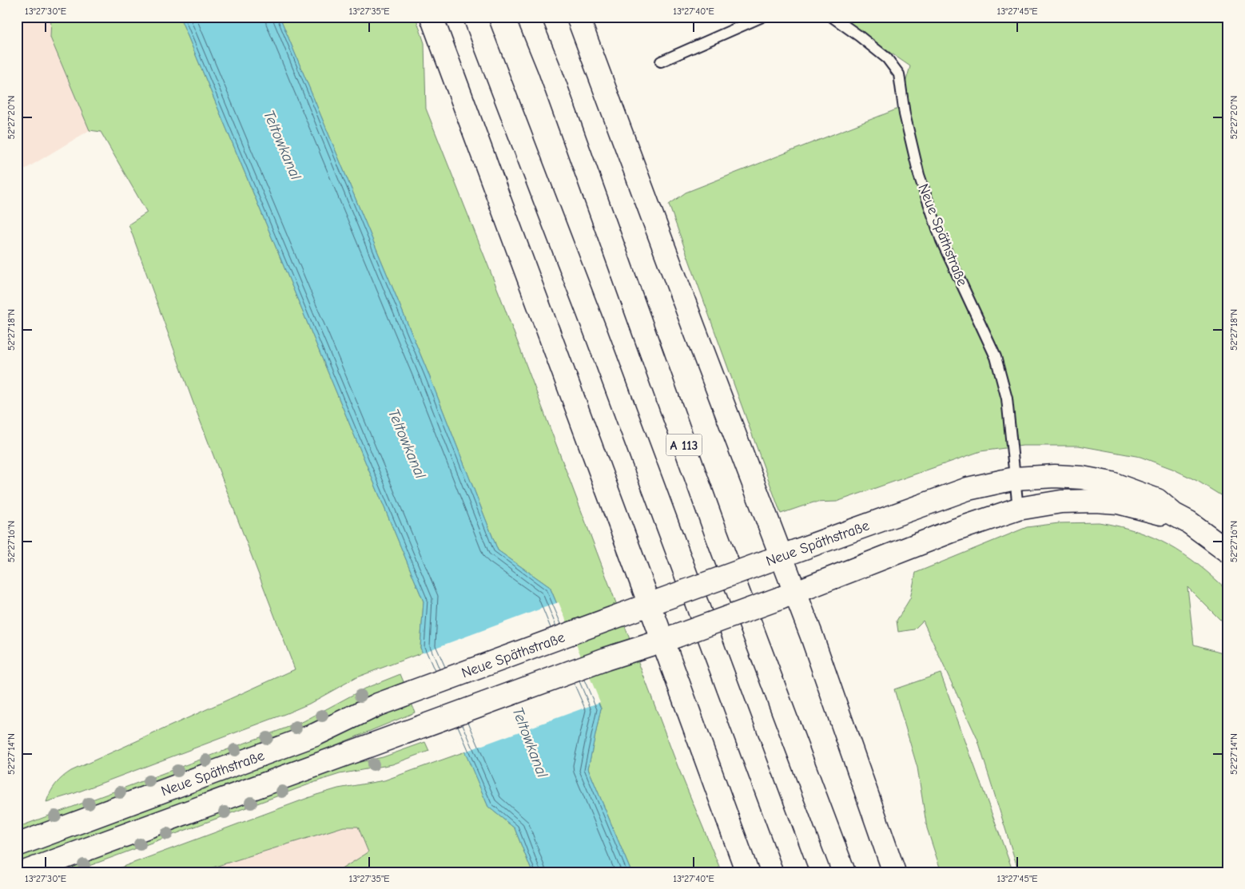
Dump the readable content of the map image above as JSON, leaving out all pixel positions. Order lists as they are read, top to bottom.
{
  "streets": {
    "main road": ["Neue Späthstraße", "A 113"]
  },
  "water": ["Teltowkanal"],
  "coordinates": [
    "13°27'30\"E",
    "13°27'35\"E",
    "13°27'40\"E",
    "13°27'45\"E",
    "52°27'20\"N",
    "52°27'18\"N",
    "52°27'16\"N",
    "52°27'14\"N"
  ]
}
